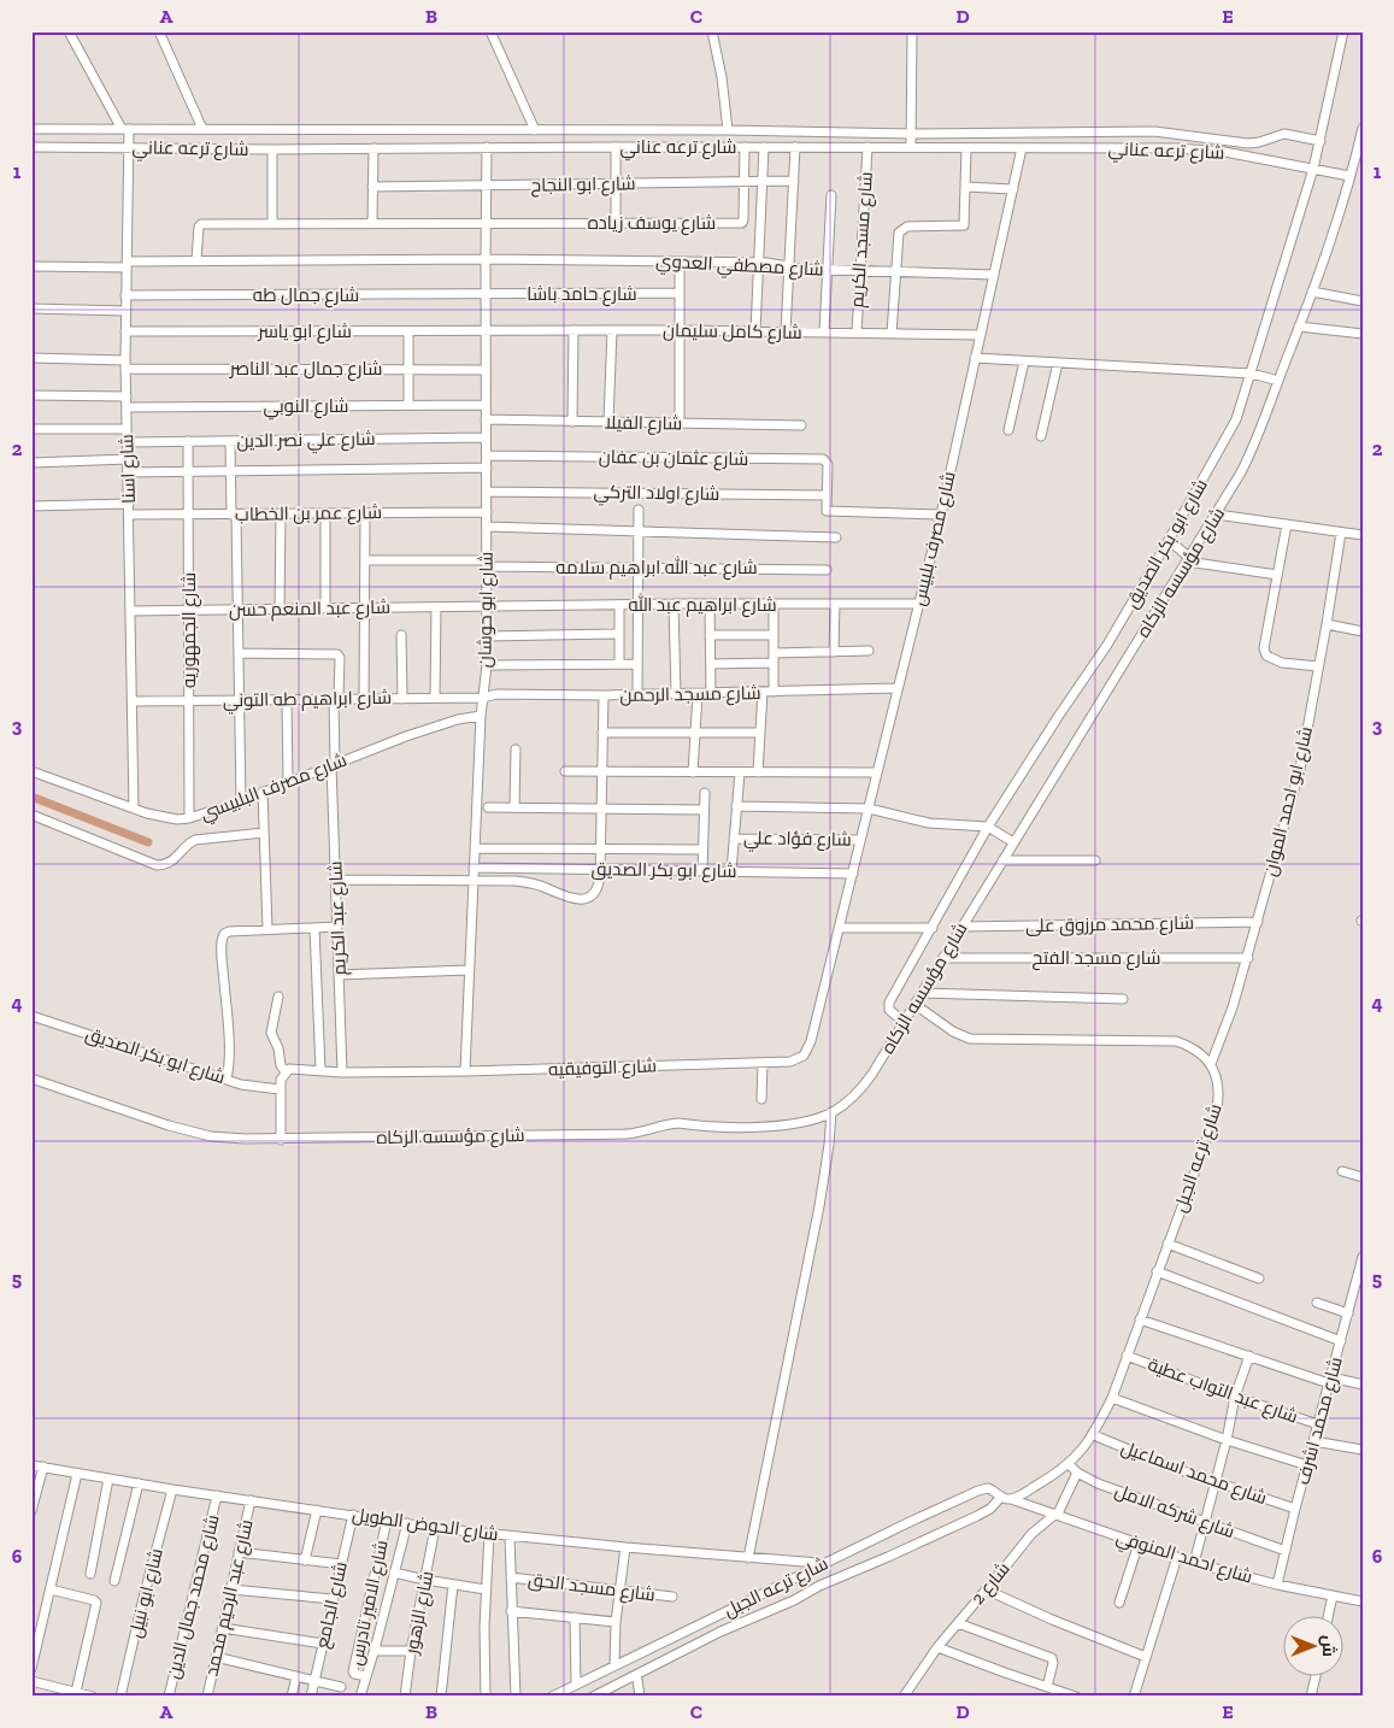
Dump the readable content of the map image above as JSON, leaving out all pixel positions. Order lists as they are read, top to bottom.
{
  "streets": {
    "street": [
      "شارع ترعه عناني",
      "شارع ابو النجاح",
      "شارع يوسف زياده",
      "شارع مسجد الكريم",
      "شارع مصطفي العدوي",
      "شارع حامد باشا",
      "شارع جمال طه",
      "شارع ابو ياسر",
      "شارع كامل سليمان",
      "شارع جمال عبد الناصر",
      "شارع النوبي",
      "شارع الفيلا",
      "شارع علي نصر الدين",
      "شارع عثمان بن عفان",
      "شارع اسنا",
      "شارع اولاد التركي",
      "شارع عمر بن الخطاب",
      "شارع مصرف بلبيس",
      "شارع ابو بكر الصديق",
      "شارع عبد الله ابراهيم سلامه",
      "شارع مؤسسه الزكاه",
      "شارع ابراهيم عبد الله",
      "شارع عبد المنعم حسن",
      "شارع ابو حوشان",
      "شارع الجمهوريه",
      "شارع مسجد الرحمن",
      "شارع ابراهيم طه التوني",
      "شارع مصرف البلبيسي",
      "شارع ابو احمد الموان",
      "شارع فؤاد علي",
      "شارع عبد الكريم",
      "شارع محمد مرزوق على",
      "شارع مسجد الفتح",
      "شارع التوفيقيه",
      "شارع ترعه الجبل",
      "شارع عبد التواب عطية",
      "شارع محمد اشرف",
      "شارع محمد اسماعيل",
      "شارع شركه الامل",
      "شارع الحوض الطويل",
      "شارع احمد المنوفي",
      "شارع 2",
      "شارع مسجد الحق",
      "شارع ابو نبيل",
      "شارع محمد جمال الدين",
      "شارع عبد الرحيم محمد",
      "شارع الامير تادرس",
      "شارع الجامع",
      "شارع الزهور"
    ]
  },
  "crossings": [
    ["شارع ترعه عناني", "شارع يوسف زياده"],
    ["شارع ترعه عناني", "شارع مسجد الكريم"],
    ["شارع ترعه عناني", "شارع اسنا"],
    ["شارع ترعه عناني", "شارع مصرف بلبيس"],
    ["شارع ترعه عناني", "شارع ابو بكر الصديق"],
    ["شارع ترعه عناني", "شارع مؤسسه الزكاه"],
    ["شارع ترعه عناني", "شارع ابو حوشان"],
    ["شارع ابو النجاح", "شارع يوسف زياده"],
    ["شارع ابو النجاح", "شارع ابو حوشان"],
    ["شارع يوسف زياده", "شارع مصطفي العدوي"],
    ["شارع يوسف زياده", "شارع ابو حوشان"],
    ["شارع مسجد الكريم", "شارع مصطفي العدوي"],
    ["شارع مسجد الكريم", "شارع كامل سليمان"],
    ["شارع مصطفي العدوي", "شارع اسنا"],
    ["شارع مصطفي العدوي", "شارع مصرف بلبيس"],
    ["شارع مصطفي العدوي", "شارع ابو حوشان"],
    ["شارع حامد باشا", "شارع جمال طه"],
    ["شارع حامد باشا", "شارع ابو حوشان"],
    ["شارع جمال طه", "شارع اسنا"],
    ["شارع جمال طه", "شارع ابو حوشان"],
    ["شارع ابو ياسر", "شارع كامل سليمان"],
    ["شارع ابو ياسر", "شارع اسنا"],
    ["شارع ابو ياسر", "شارع ابو حوشان"],
    ["شارع كامل سليمان", "شارع مصرف بلبيس"],
    ["شارع كامل سليمان", "شارع ابو حوشان"],
    ["شارع جمال عبد الناصر", "شارع اسنا"],
    ["شارع جمال عبد الناصر", "شارع ابو حوشان"],
    ["شارع النوبي", "شارع اسنا"],
    ["شارع النوبي", "شارع ابو حوشان"],
    ["شارع الفيلا", "شارع ابو حوشان"],
    ["شارع علي نصر الدين", "شارع اسنا"],
    ["شارع علي نصر الدين", "شارع ابو حوشان"],
    ["شارع علي نصر الدين", "شارع الجمهوريه"],
    ["شارع عثمان بن عفان", "شارع اولاد التركي"],
    ["شارع عثمان بن عفان", "شارع ابو حوشان"],
    ["شارع اسنا", "شارع عمر بن الخطاب"],
    ["شارع اسنا", "شارع عبد المنعم حسن"],
    ["شارع اسنا", "شارع ابراهيم طه التوني"],
    ["شارع اسنا", "شارع مصرف البلبيسي"],
    ["شارع اولاد التركي", "شارع ابو حوشان"],
    ["شارع عمر بن الخطاب", "شارع ابو حوشان"],
    ["شارع عمر بن الخطاب", "شارع الجمهوريه"],
    ["شارع مصرف بلبيس", "شارع ابو بكر الصديق"],
    ["شارع مصرف بلبيس", "شارع ابراهيم عبد الله"],
    ["شارع مصرف بلبيس", "شارع مسجد الرحمن"],
    ["شارع مصرف بلبيس", "شارع فؤاد علي"],
    ["شارع مصرف بلبيس", "شارع التوفيقيه"],
    ["شارع ابو بكر الصديق", "شارع مؤسسه الزكاه"],
    ["شارع ابو بكر الصديق", "شارع ابو حوشان"],
    ["شارع عبد الله ابراهيم سلامه", "شارع ابو حوشان"],
    ["شارع مؤسسه الزكاه", "شارع محمد مرزوق على"],
    ["شارع مؤسسه الزكاه", "شارع مسجد الفتح"],
    ["شارع ابراهيم عبد الله", "شارع عبد المنعم حسن"],
    ["شارع ابراهيم عبد الله", "شارع ابو حوشان"],
    ["شارع عبد المنعم حسن", "شارع ابو حوشان"],
    ["شارع عبد المنعم حسن", "شارع الجمهوريه"],
    ["شارع ابو حوشان", "شارع مسجد الرحمن"],
    ["شارع ابو حوشان", "شارع ابراهيم طه التوني"],
    ["شارع ابو حوشان", "شارع مصرف البلبيسي"],
    ["شارع ابو حوشان", "شارع التوفيقيه"],
    ["شارع الجمهوريه", "شارع ابراهيم طه التوني"],
    ["شارع الجمهوريه", "شارع مصرف البلبيسي"],
    ["شارع مسجد الرحمن", "شارع ابراهيم طه التوني"],
    ["شارع ابراهيم طه التوني", "شارع عبد الكريم"],
    ["شارع مصرف البلبيسي", "شارع عبد الكريم"],
    ["شارع ابو احمد الموان", "شارع محمد مرزوق على"],
    ["شارع ابو احمد الموان", "شارع مسجد الفتح"],
    ["شارع ابو احمد الموان", "شارع ترعه الجبل"],
    ["شارع عبد الكريم", "شارع التوفيقيه"],
    ["شارع ترعه الجبل", "شارع عبد التواب عطية"],
    ["شارع ترعه الجبل", "شارع محمد اسماعيل"],
    ["شارع ترعه الجبل", "شارع شركه الامل"],
    ["شارع ترعه الجبل", "شارع الحوض الطويل"],
    ["شارع ترعه الجبل", "شارع احمد المنوفي"],
    ["شارع عبد التواب عطية", "شارع محمد اشرف"],
    ["شارع محمد اشرف", "شارع محمد اسماعيل"],
    ["شارع محمد اشرف", "شارع شركه الامل"],
    ["شارع محمد اشرف", "شارع احمد المنوفي"],
    ["شارع شركه الامل", "شارع 2"],
    ["شارع الحوض الطويل", "شارع ابو نبيل"],
    ["شارع الحوض الطويل", "شارع محمد جمال الدين"],
    ["شارع الحوض الطويل", "شارع عبد الرحيم محمد"],
    ["شارع الحوض الطويل", "شارع الامير تادرس"],
    ["شارع الحوض الطويل", "شارع الجامع"],
    ["شارع الحوض الطويل", "شارع الزهور"],
    ["شارع احمد المنوفي", "شارع 2"]
  ],
  "north": "right",
  "grid": {
    "columns": [
      "A",
      "B",
      "C",
      "D",
      "E"
    ],
    "rows": [
      "1",
      "2",
      "3",
      "4",
      "5",
      "6"
    ]
  }
}
